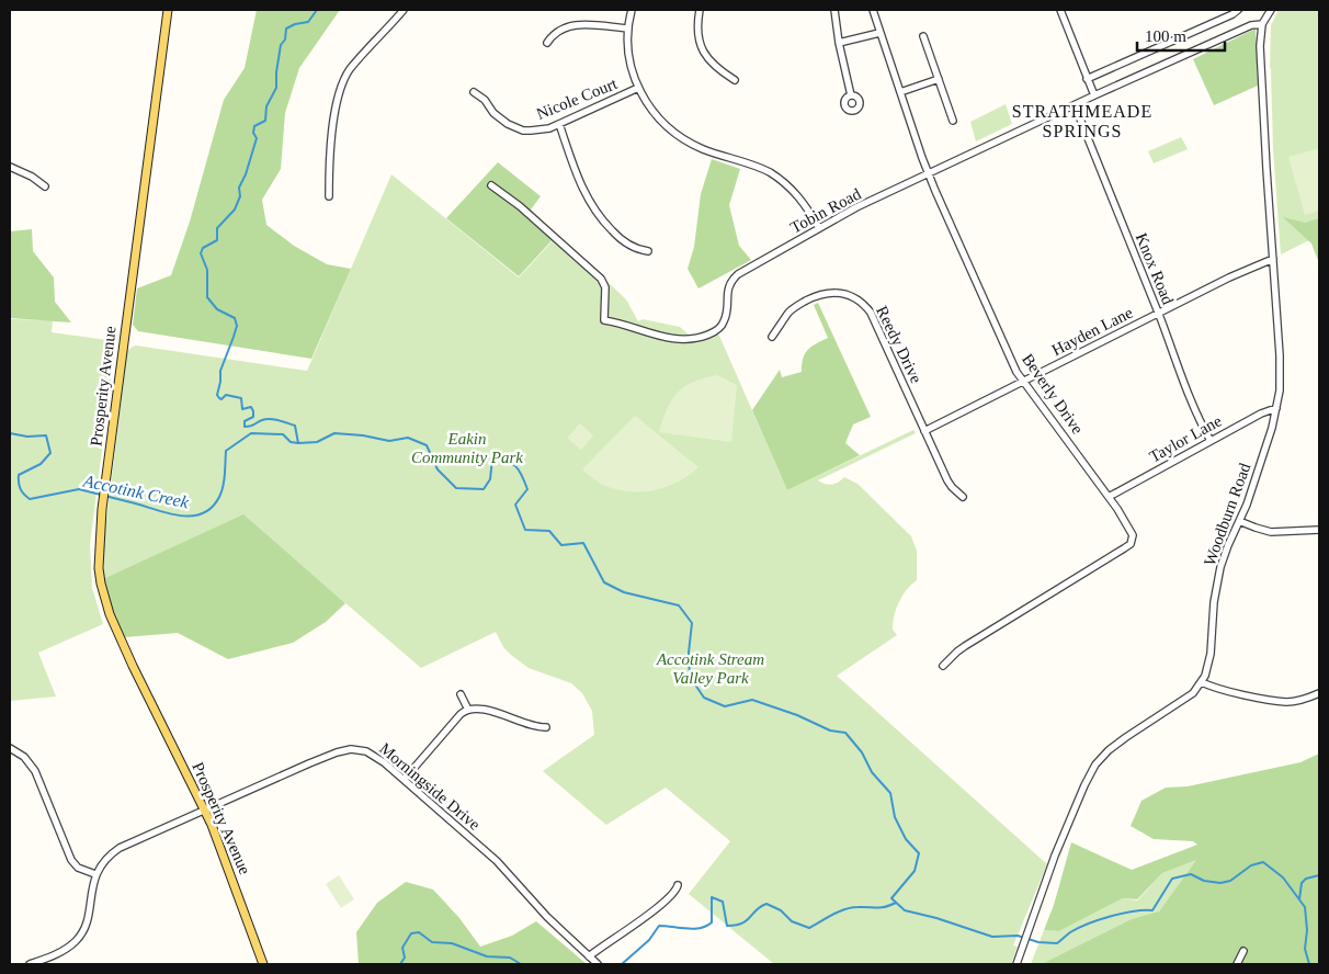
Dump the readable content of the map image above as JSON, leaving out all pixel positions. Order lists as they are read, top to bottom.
{
  "streets": {
    "main road": ["Prosperity Avenue"],
    "street": [
      "Nicole Court",
      "Tobin Road",
      "Knox Road",
      "Hayden Lane",
      "Reedy Drive",
      "Beverly Drive",
      "Taylor Lane",
      "Woodburn Road",
      "Morningside Drive"
    ]
  },
  "crossings": [
    ["Tobin Road", "Knox Road"],
    ["Tobin Road", "Beverly Drive"],
    ["Tobin Road", "Woodburn Road"],
    ["Knox Road", "Hayden Lane"],
    ["Knox Road", "Taylor Lane"],
    ["Hayden Lane", "Reedy Drive"],
    ["Hayden Lane", "Beverly Drive"],
    ["Hayden Lane", "Woodburn Road"],
    ["Prosperity Avenue", "Morningside Drive"],
    ["Beverly Drive", "Taylor Lane"],
    ["Taylor Lane", "Woodburn Road"]
  ],
  "districts": ["STRATHMEADE SPRINGS"],
  "water": ["Accotink Creek"],
  "parks": ["Eakin Community Park", "Accotink Stream Valley Park"],
  "scale_bar": "100 m"
}
